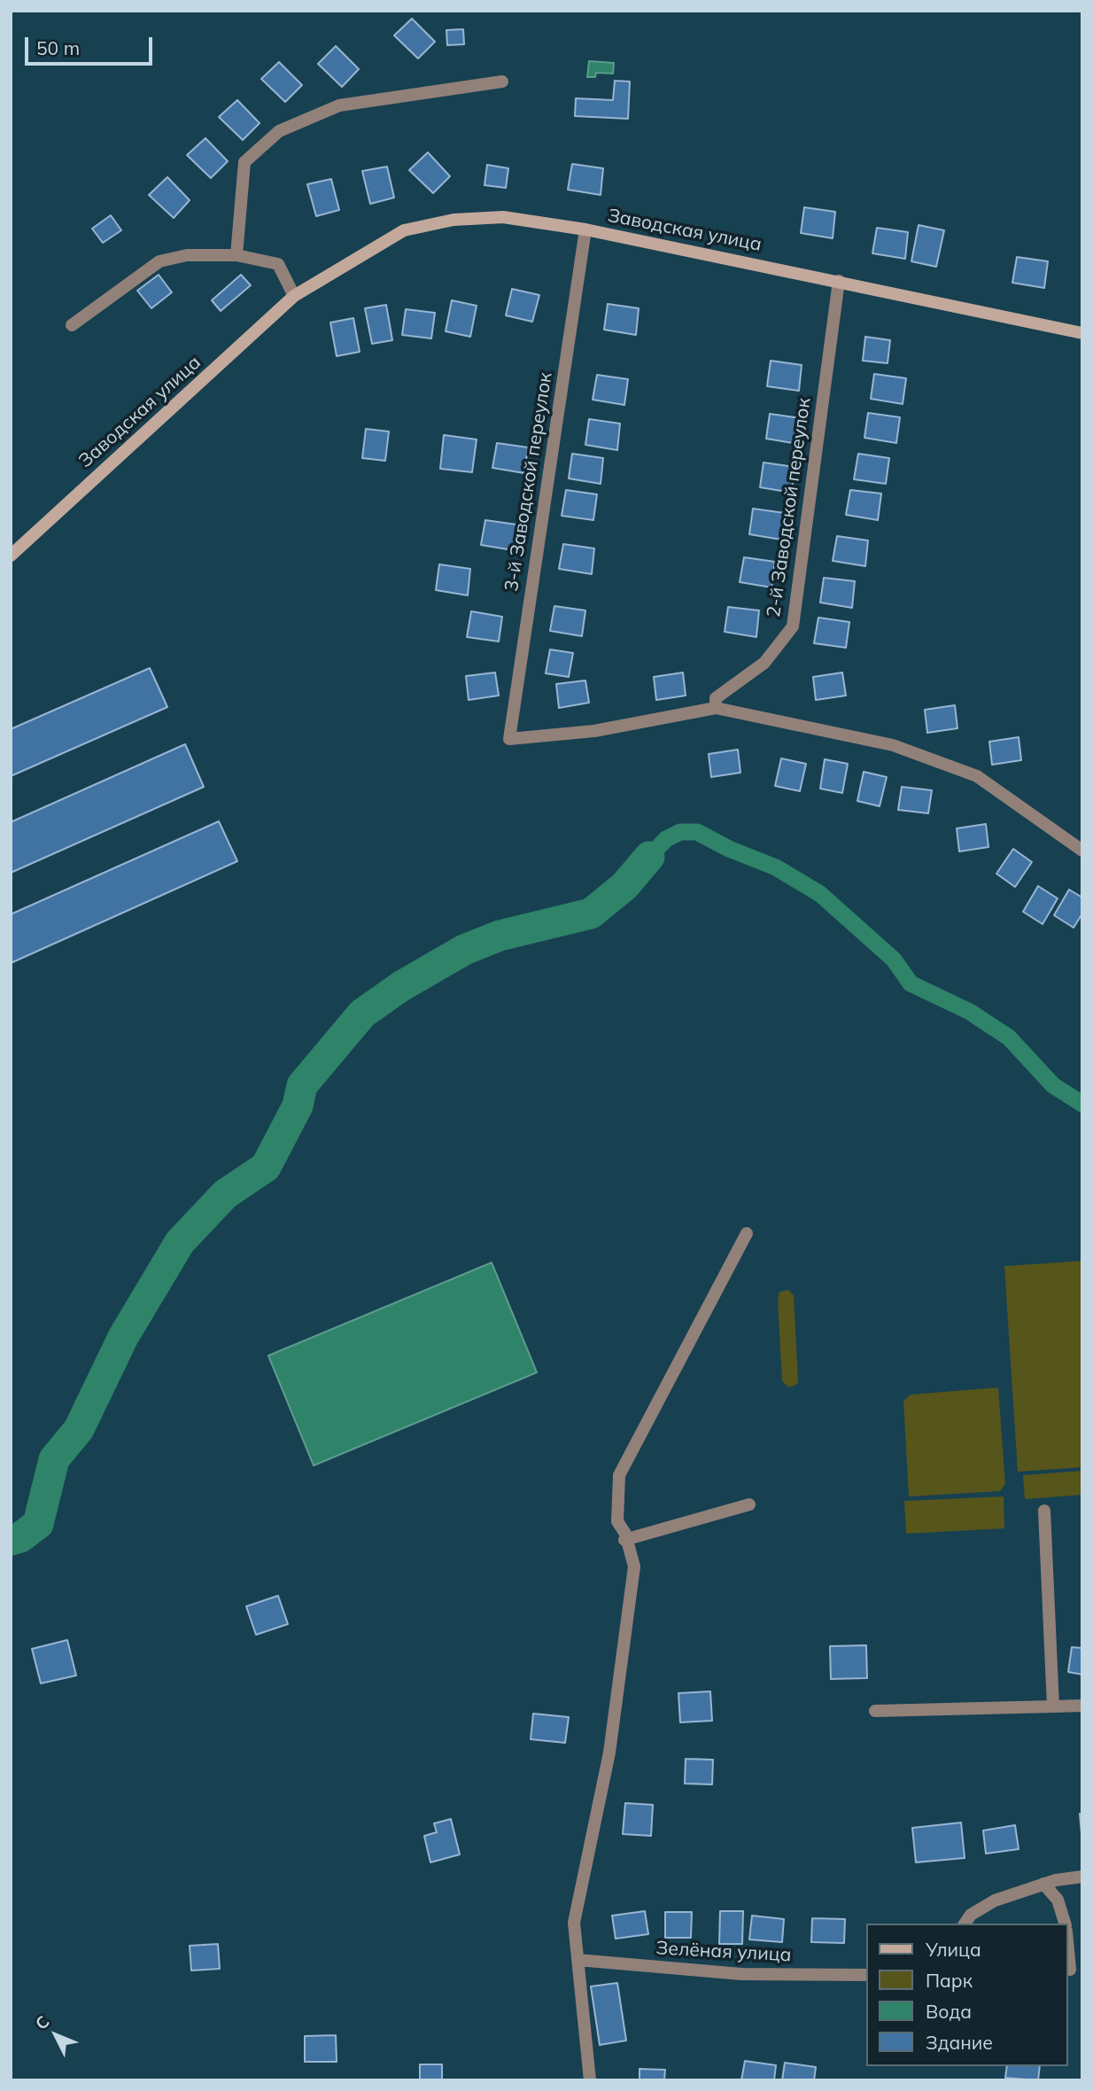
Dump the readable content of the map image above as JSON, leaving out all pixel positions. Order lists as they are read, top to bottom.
{
  "streets": {
    "main road": ["Заводская улица"],
    "street": ["3-й Заводской переулок", "2-й Заводской переулок", "Зелёная улица"]
  },
  "crossings": [
    ["Заводская улица", "3-й Заводской переулок"],
    ["Заводская улица", "2-й Заводской переулок"],
    ["3-й Заводской переулок", "2-й Заводской переулок"]
  ],
  "legend": [
    "Улица",
    "Парк",
    "Вода",
    "Здание"
  ],
  "scale_bar": "50 m",
  "north": "top left"
}
